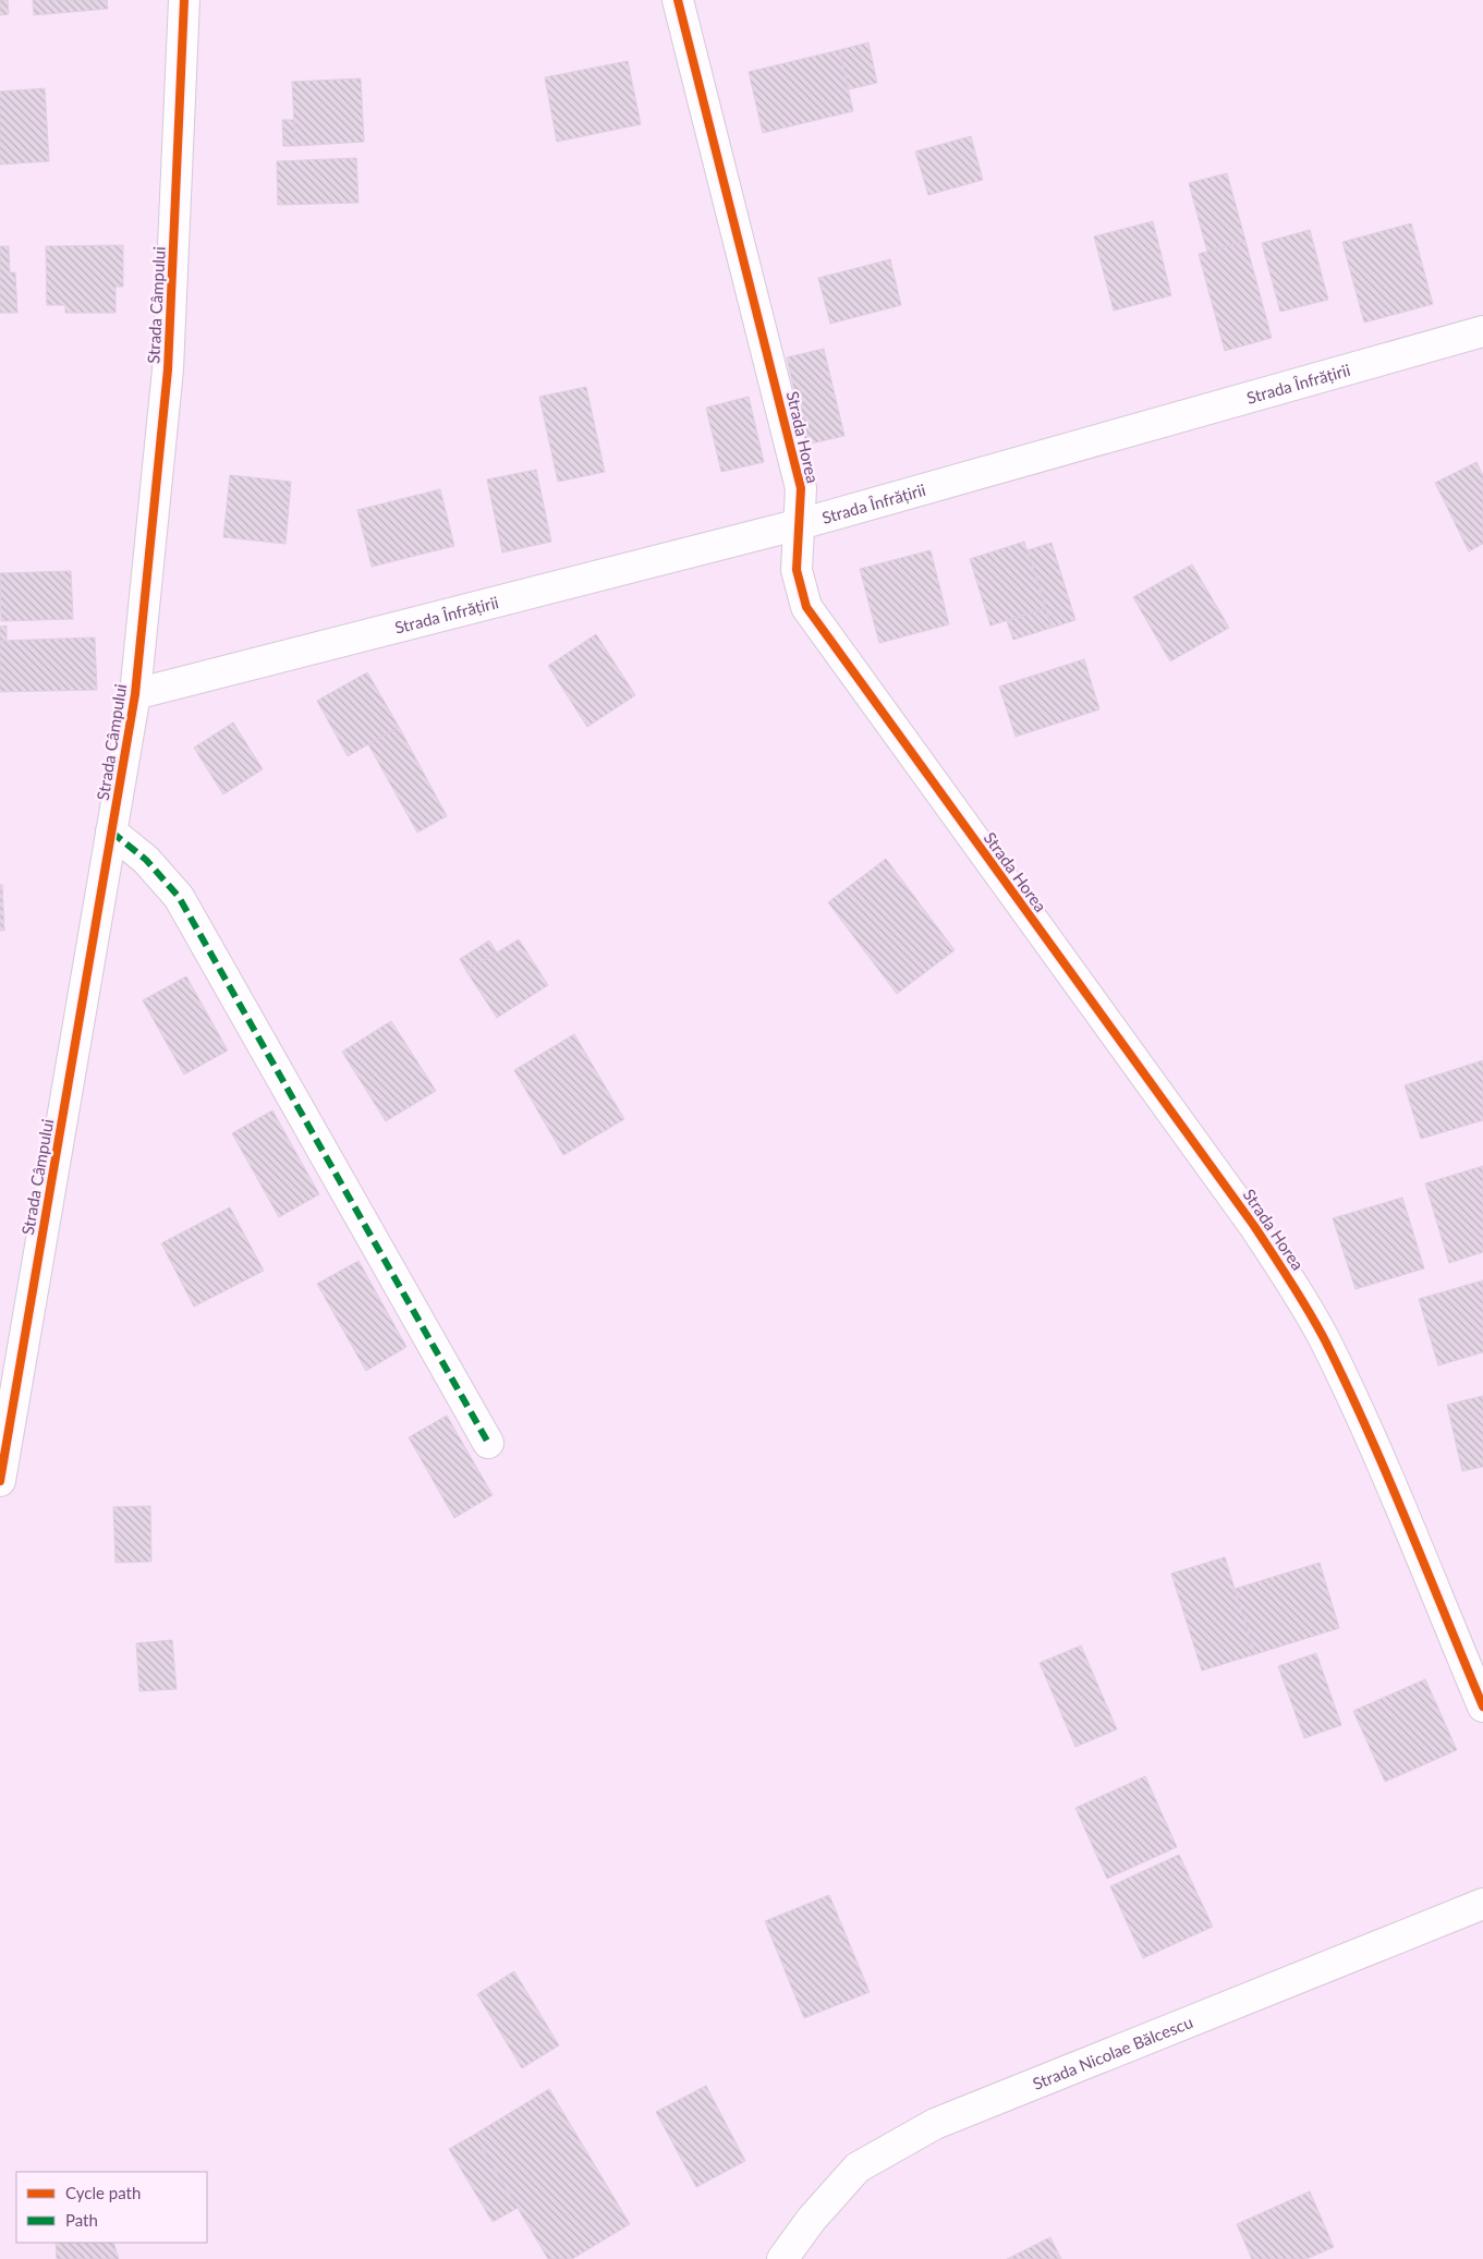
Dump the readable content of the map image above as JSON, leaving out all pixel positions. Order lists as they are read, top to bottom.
{
  "streets": {
    "street": [
      "Strada Câmpului",
      "Strada Înfrățirii",
      "Strada Horea",
      "Strada Nicolae Bălcescu"
    ]
  },
  "crossings": [
    ["Strada Câmpului", "Strada Înfrățirii"],
    ["Strada Înfrățirii", "Strada Horea"]
  ],
  "legend": ["Cycle path", "Path"]
}
